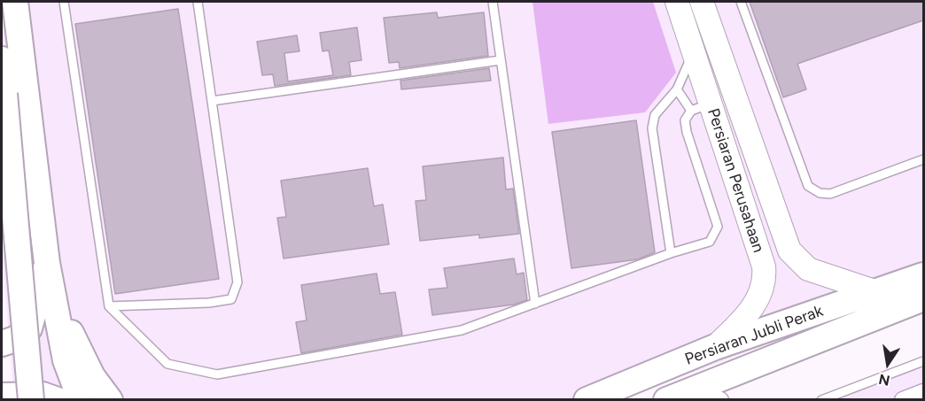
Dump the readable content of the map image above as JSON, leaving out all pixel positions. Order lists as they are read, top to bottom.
{
  "streets": {
    "main road": ["Persiaran Perusahaan", "Persiaran Jubli Perak"]
  },
  "crossings": [
    ["Persiaran Perusahaan", "Persiaran Jubli Perak"]
  ],
  "north": "bottom"
}
